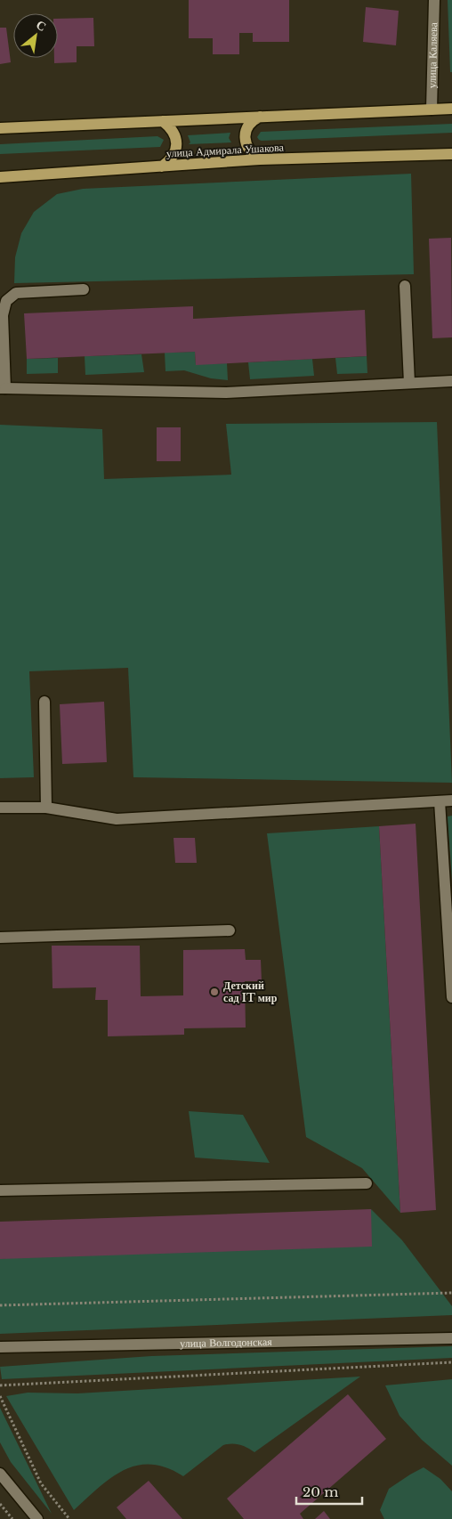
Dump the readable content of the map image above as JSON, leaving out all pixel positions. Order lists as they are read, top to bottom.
{
  "streets": {
    "main road": ["улица Адмирала Ушакова"],
    "street": ["улица Каляева", "улица Волгодонская"]
  },
  "places": ["Детский сад IT мир"],
  "scale_bar": "20 m",
  "north": "top right"
}
